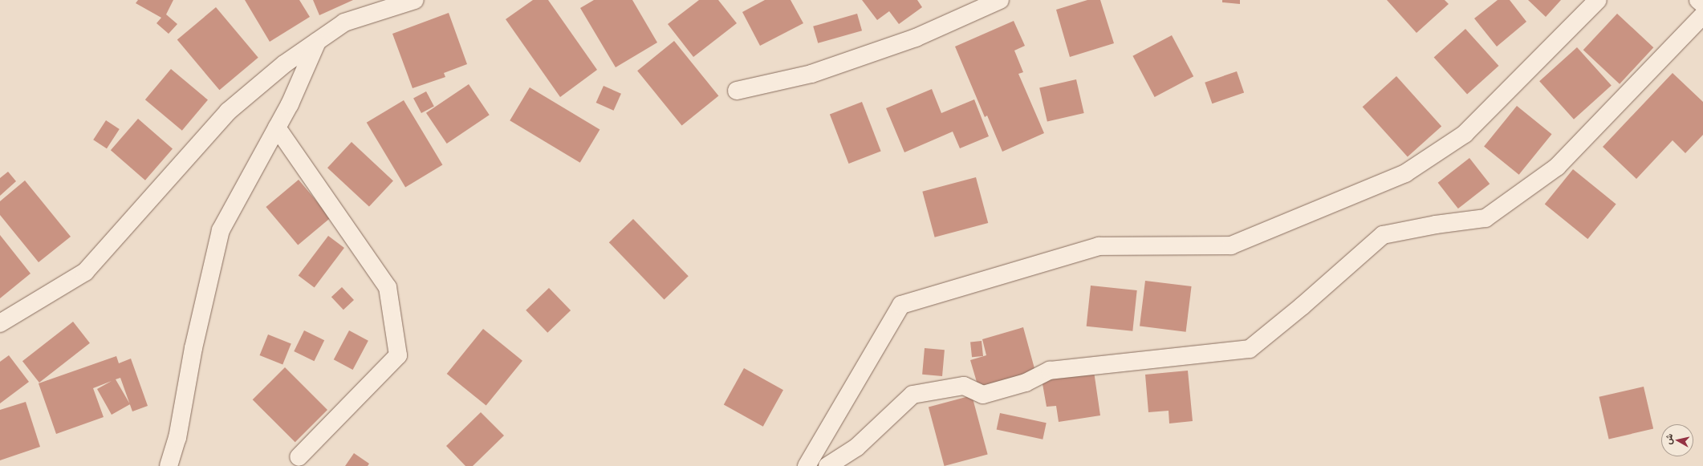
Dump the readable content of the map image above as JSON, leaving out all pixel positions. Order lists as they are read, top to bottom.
{
  "north": "left"
}
